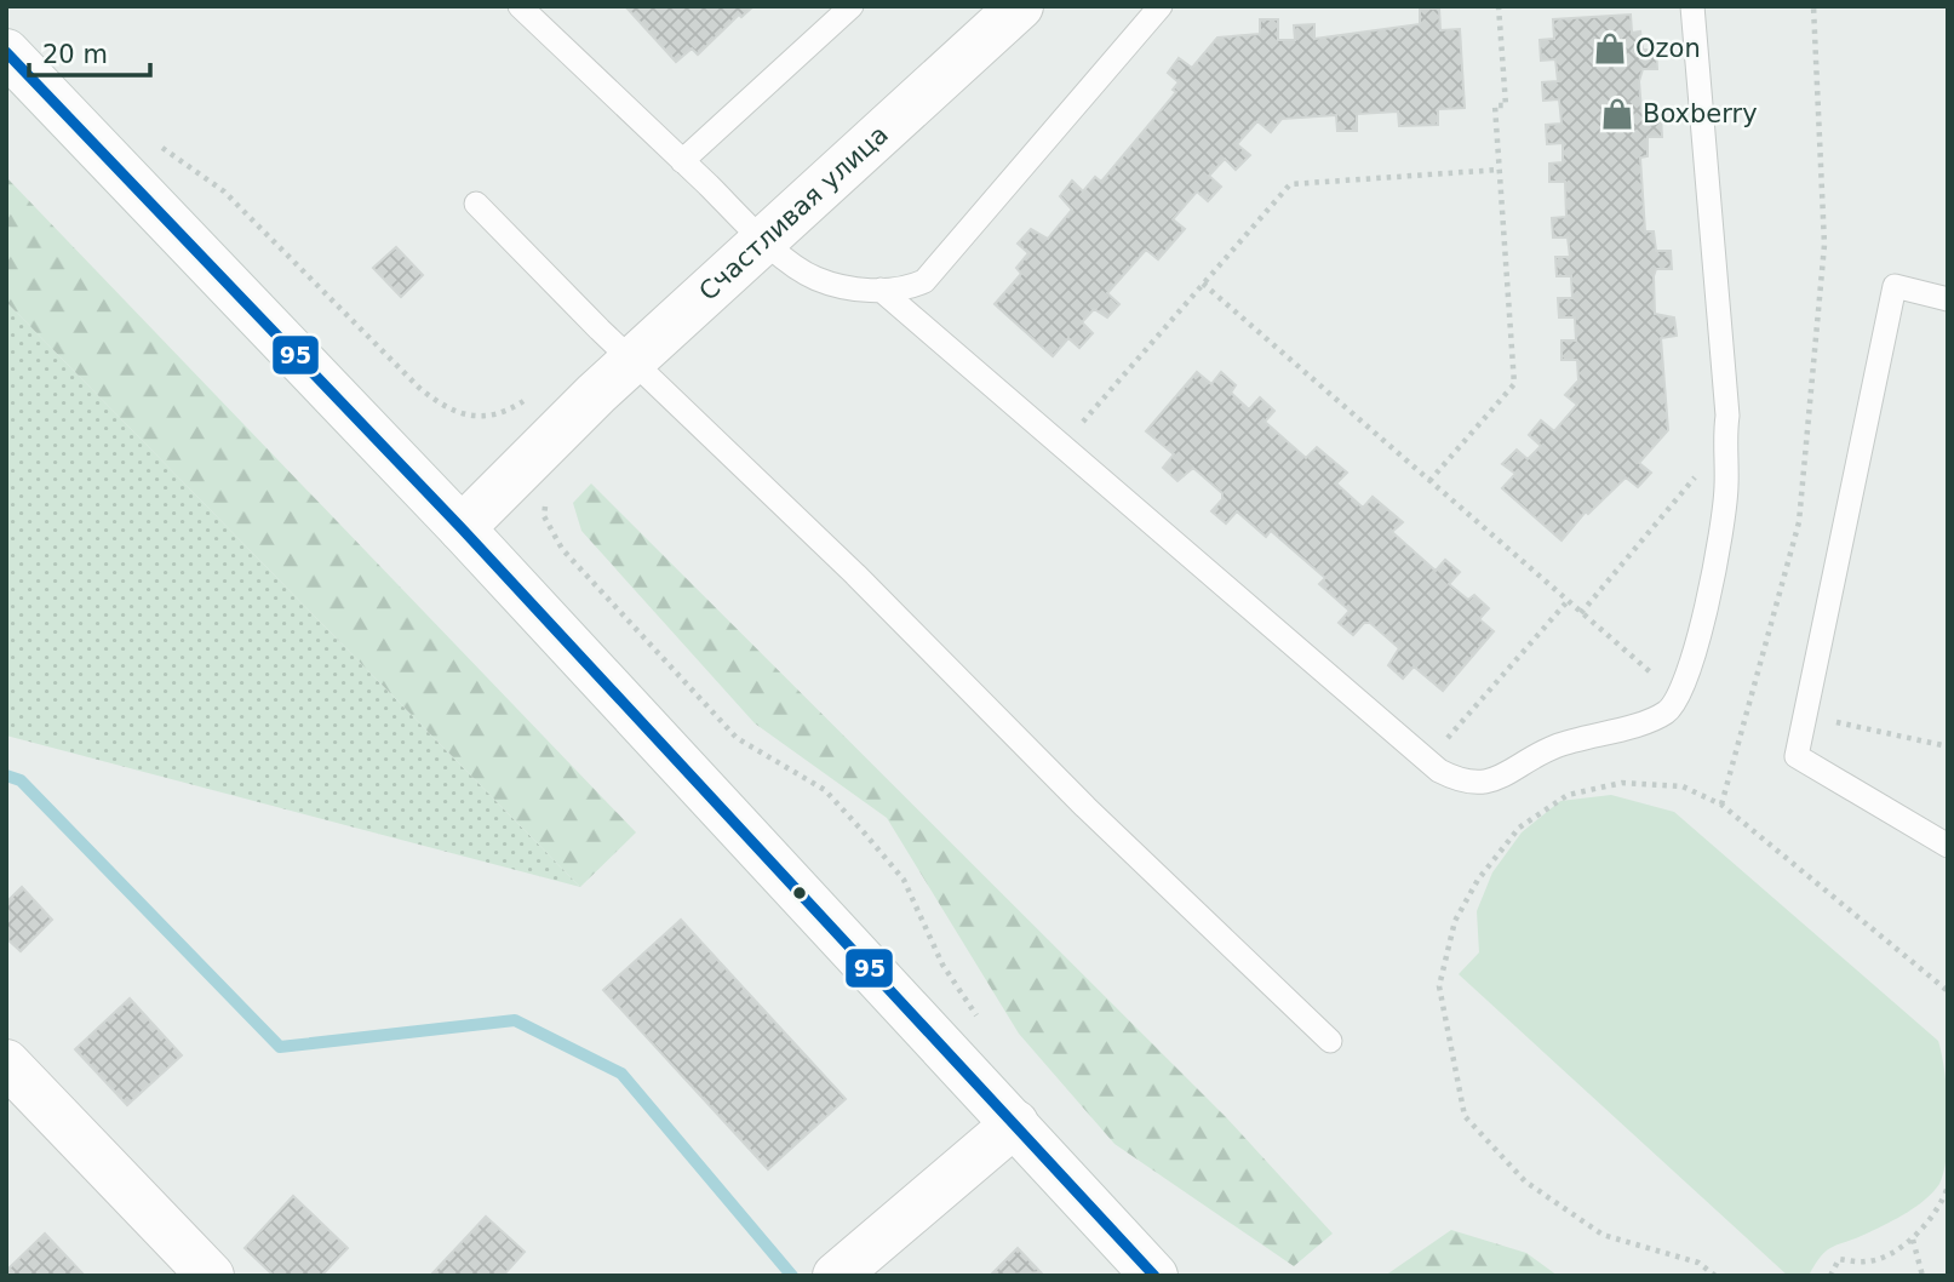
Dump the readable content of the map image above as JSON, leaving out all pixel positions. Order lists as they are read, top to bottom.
{
  "streets": {
    "main road": ["Счастливая улица"]
  },
  "places": {
    "shop": ["Ozon", "Boxberry"]
  },
  "lines": ["transit line 95"],
  "scale_bar": "20 m"
}
